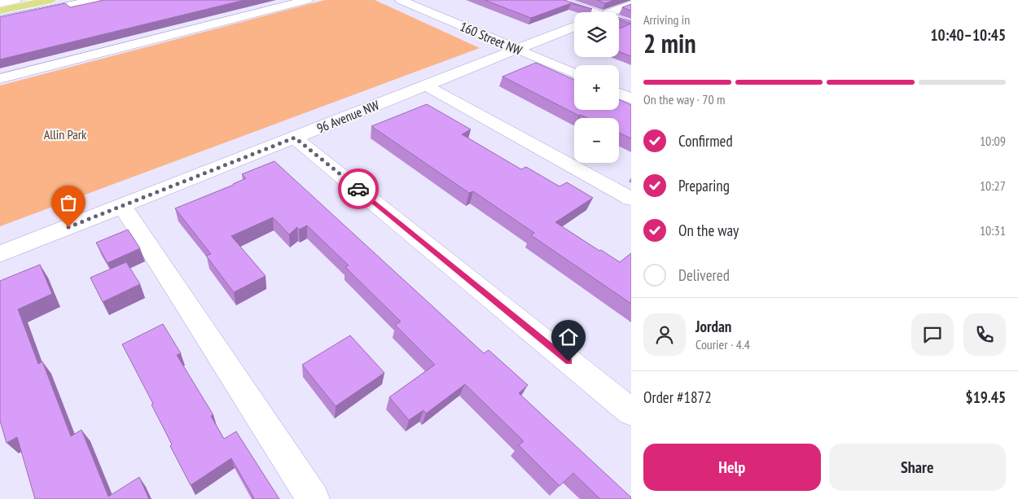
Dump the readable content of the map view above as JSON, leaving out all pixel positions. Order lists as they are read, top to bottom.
{
  "streets": {
    "street": ["160 Street NW", "96 Avenue NW"]
  },
  "crossings": [
    ["160 Street NW", "96 Avenue NW"]
  ],
  "parks": ["Allin Park"],
  "page": {
    "heading": ["2 min", "Arriving in", "10:40–10:45"],
    "panel": [
      "Jordan",
      "Courier · 4.4",
      "Order #1872",
      "$19.45"
    ],
    "map_buttons": ["+", "−"],
    "bar": "On the way · 70 m",
    "list": [
      ["Confirmed", "10:09"],
      ["Preparing", "10:27"],
      ["On the way", "10:31"],
      "Delivered"
    ],
    "buttons": ["Help", "Share"]
  }
}
